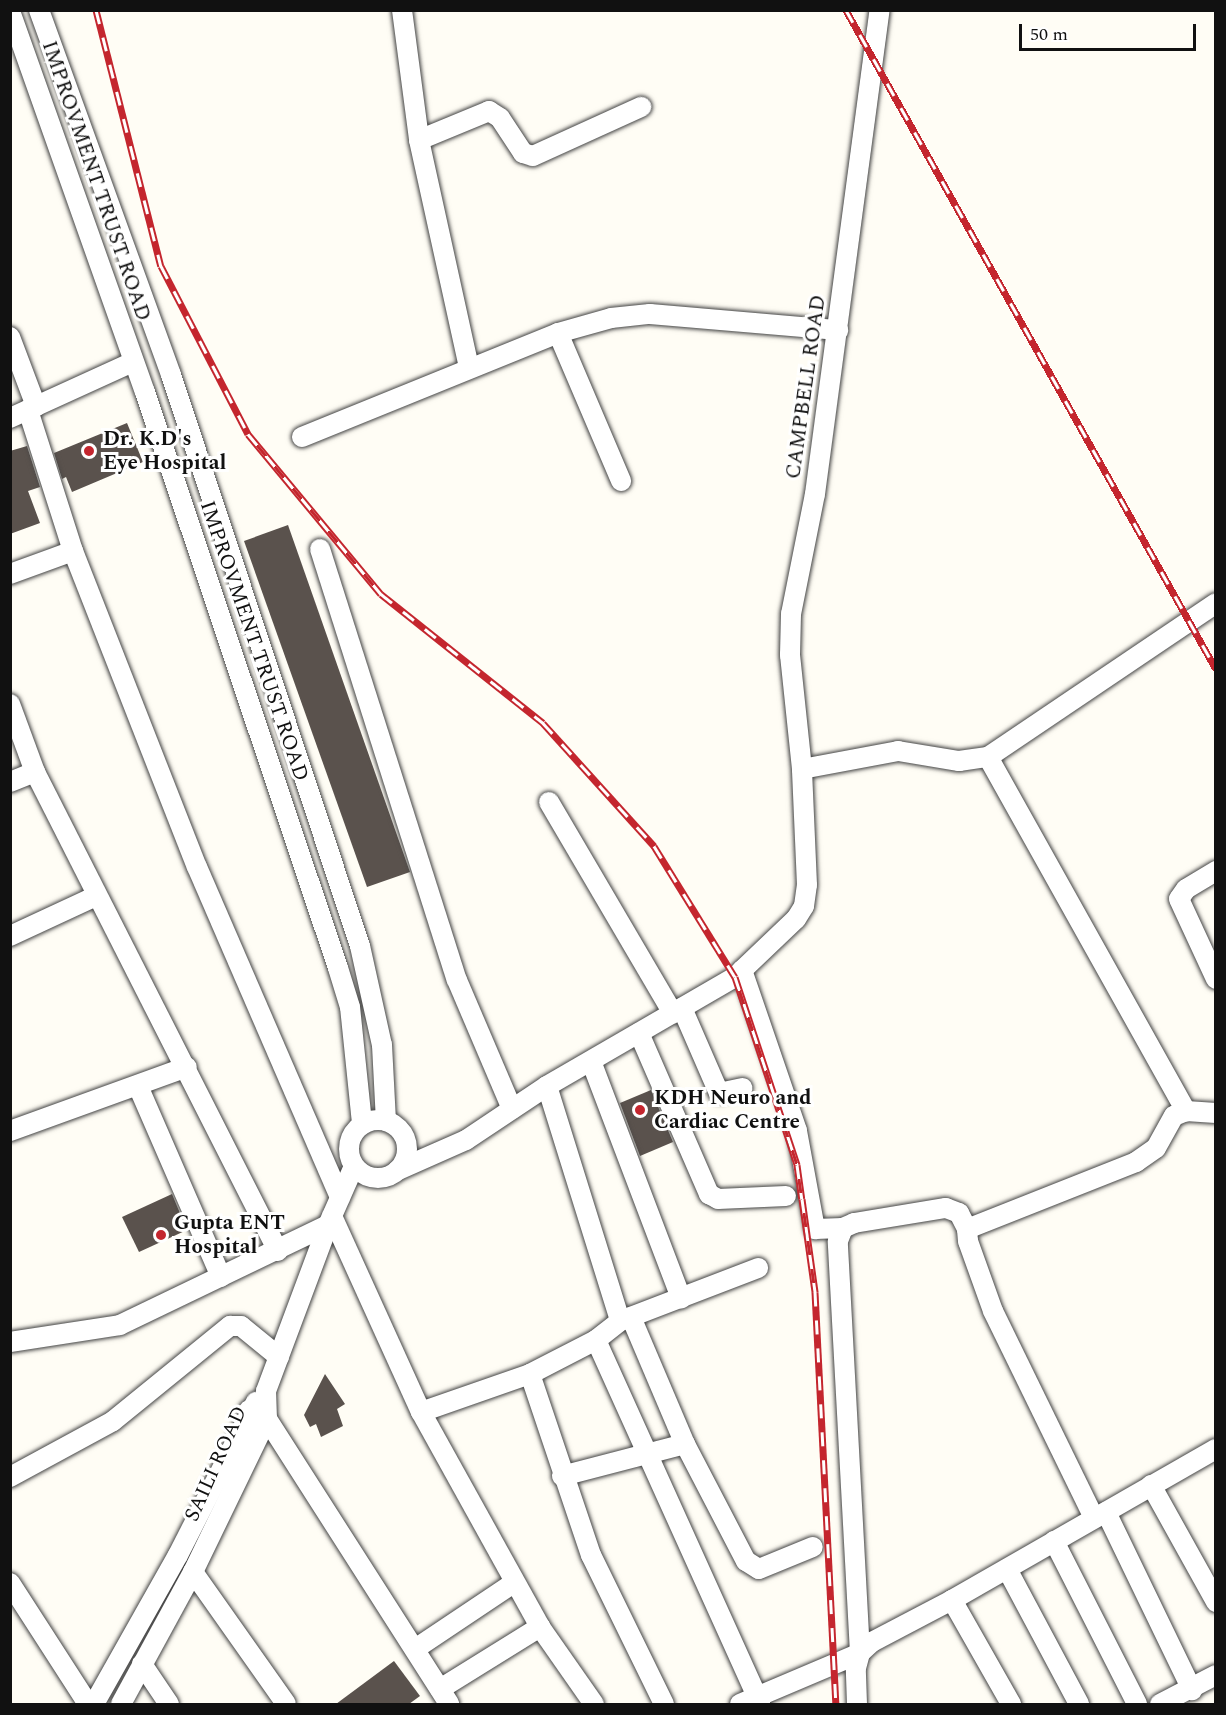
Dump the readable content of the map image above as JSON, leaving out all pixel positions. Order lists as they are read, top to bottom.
{
  "streets": {
    "street": ["IMPROVMENT TRUST ROAD", "CAMPBELL ROAD", "SAILI ROAD"]
  },
  "crossings": [
    ["IMPROVMENT TRUST ROAD", "CAMPBELL ROAD"],
    ["IMPROVMENT TRUST ROAD", "SAILI ROAD"],
    ["CAMPBELL ROAD", "SAILI ROAD"]
  ],
  "places": ["Dr. K.D's Eye Hospital", "KDH Neuro and Cardiac Centre", "Gupta ENT Hospital"],
  "scale_bar": "50 m"
}
